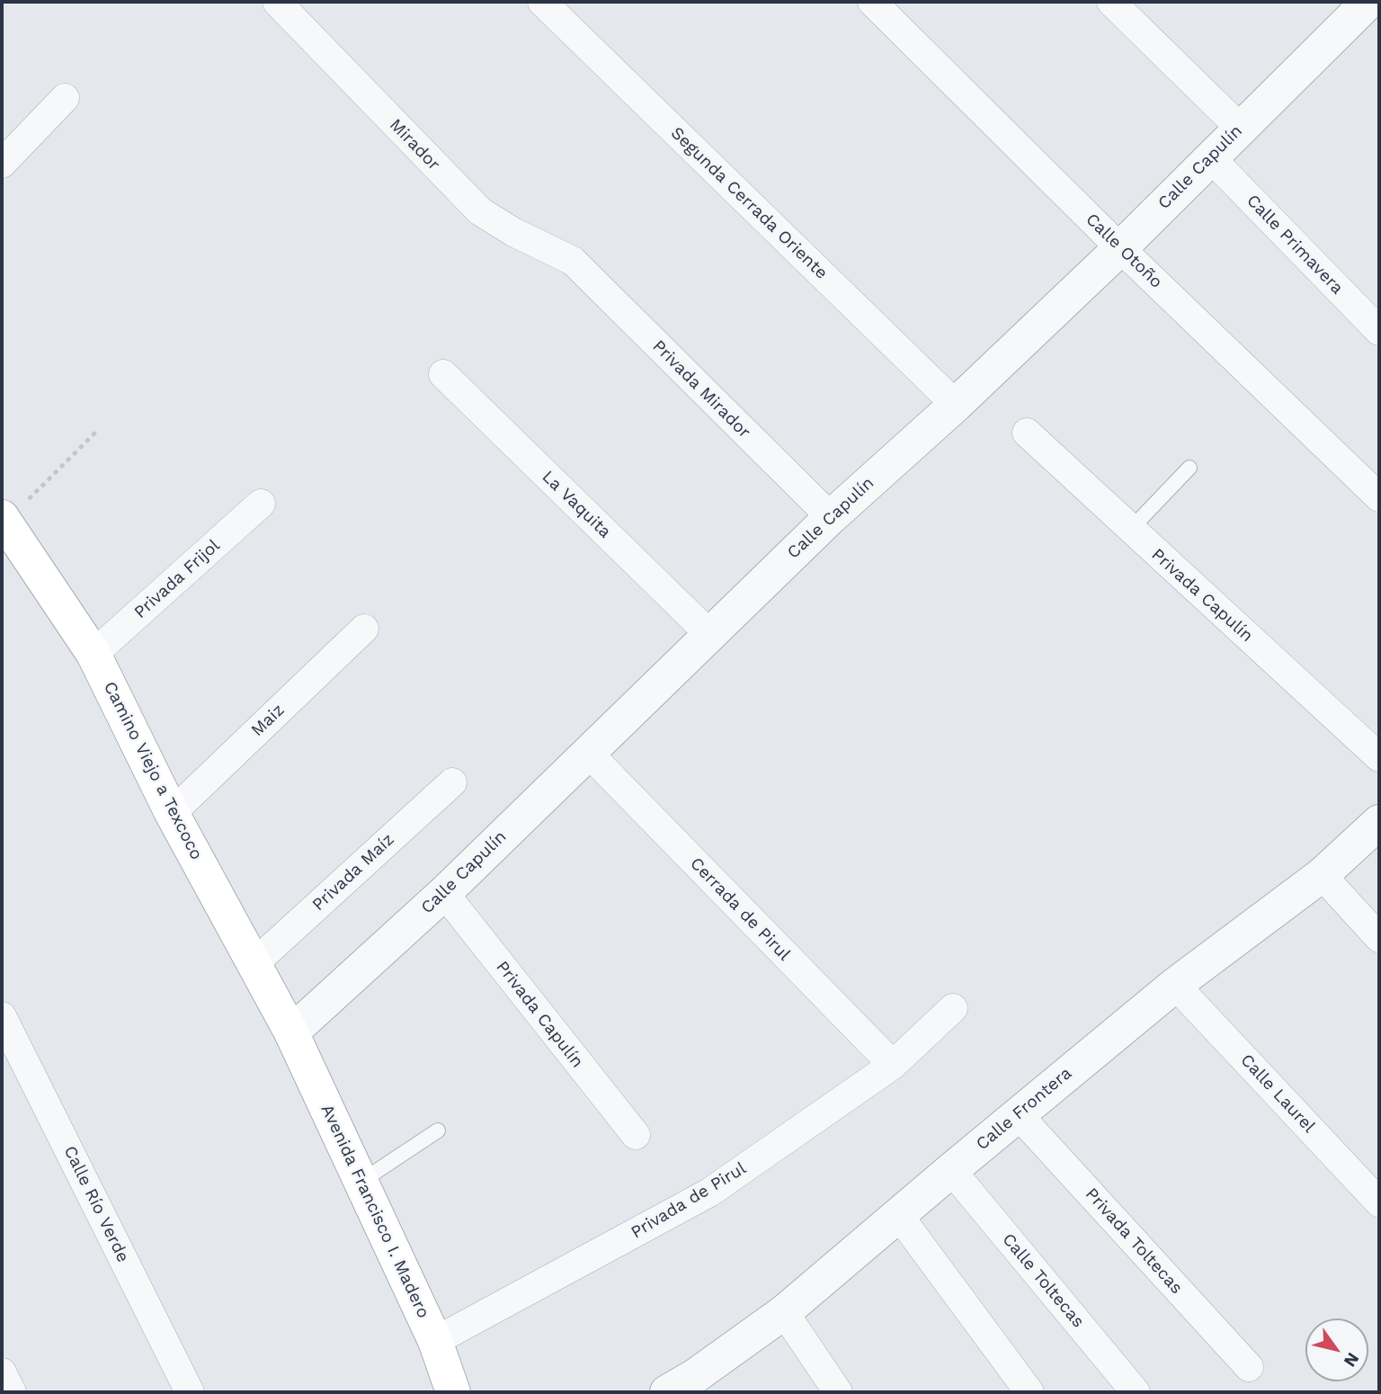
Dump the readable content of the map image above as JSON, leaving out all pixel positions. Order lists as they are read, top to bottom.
{
  "streets": {
    "main road": ["Camino Viejo a Texcoco", "Avenida Francisco I. Madero"],
    "street": [
      "Mirador",
      "Calle Capulín",
      "Segunda Cerrada Oriente",
      "Calle Primavera",
      "Calle Otoño",
      "Privada Mirador",
      "La Vaquita",
      "Privada Frijol",
      "Privada Capulín",
      "Maiz",
      "Privada Maíz",
      "Cerrada de Pirul",
      "Calle Laurel",
      "Calle Frontera",
      "Privada de Pirul",
      "Calle Río Verde",
      "Privada Toltecas",
      "Calle Toltecas"
    ]
  },
  "crossings": [
    ["Mirador", "Privada Mirador"],
    ["Calle Capulín", "Segunda Cerrada Oriente"],
    ["Calle Capulín", "Calle Primavera"],
    ["Calle Capulín", "Calle Otoño"],
    ["Calle Capulín", "Privada Mirador"],
    ["Calle Capulín", "La Vaquita"],
    ["Calle Capulín", "Privada Capulín"],
    ["Calle Capulín", "Camino Viejo a Texcoco"],
    ["Calle Capulín", "Cerrada de Pirul"],
    ["Calle Capulín", "Avenida Francisco I. Madero"],
    ["Privada Frijol", "Camino Viejo a Texcoco"],
    ["Maiz", "Camino Viejo a Texcoco"],
    ["Camino Viejo a Texcoco", "Privada Maíz"],
    ["Camino Viejo a Texcoco", "Avenida Francisco I. Madero"],
    ["Cerrada de Pirul", "Privada de Pirul"],
    ["Calle Laurel", "Calle Frontera"],
    ["Calle Frontera", "Privada Toltecas"],
    ["Calle Frontera", "Calle Toltecas"],
    ["Privada de Pirul", "Avenida Francisco I. Madero"]
  ],
  "north": "bottom right"
}
